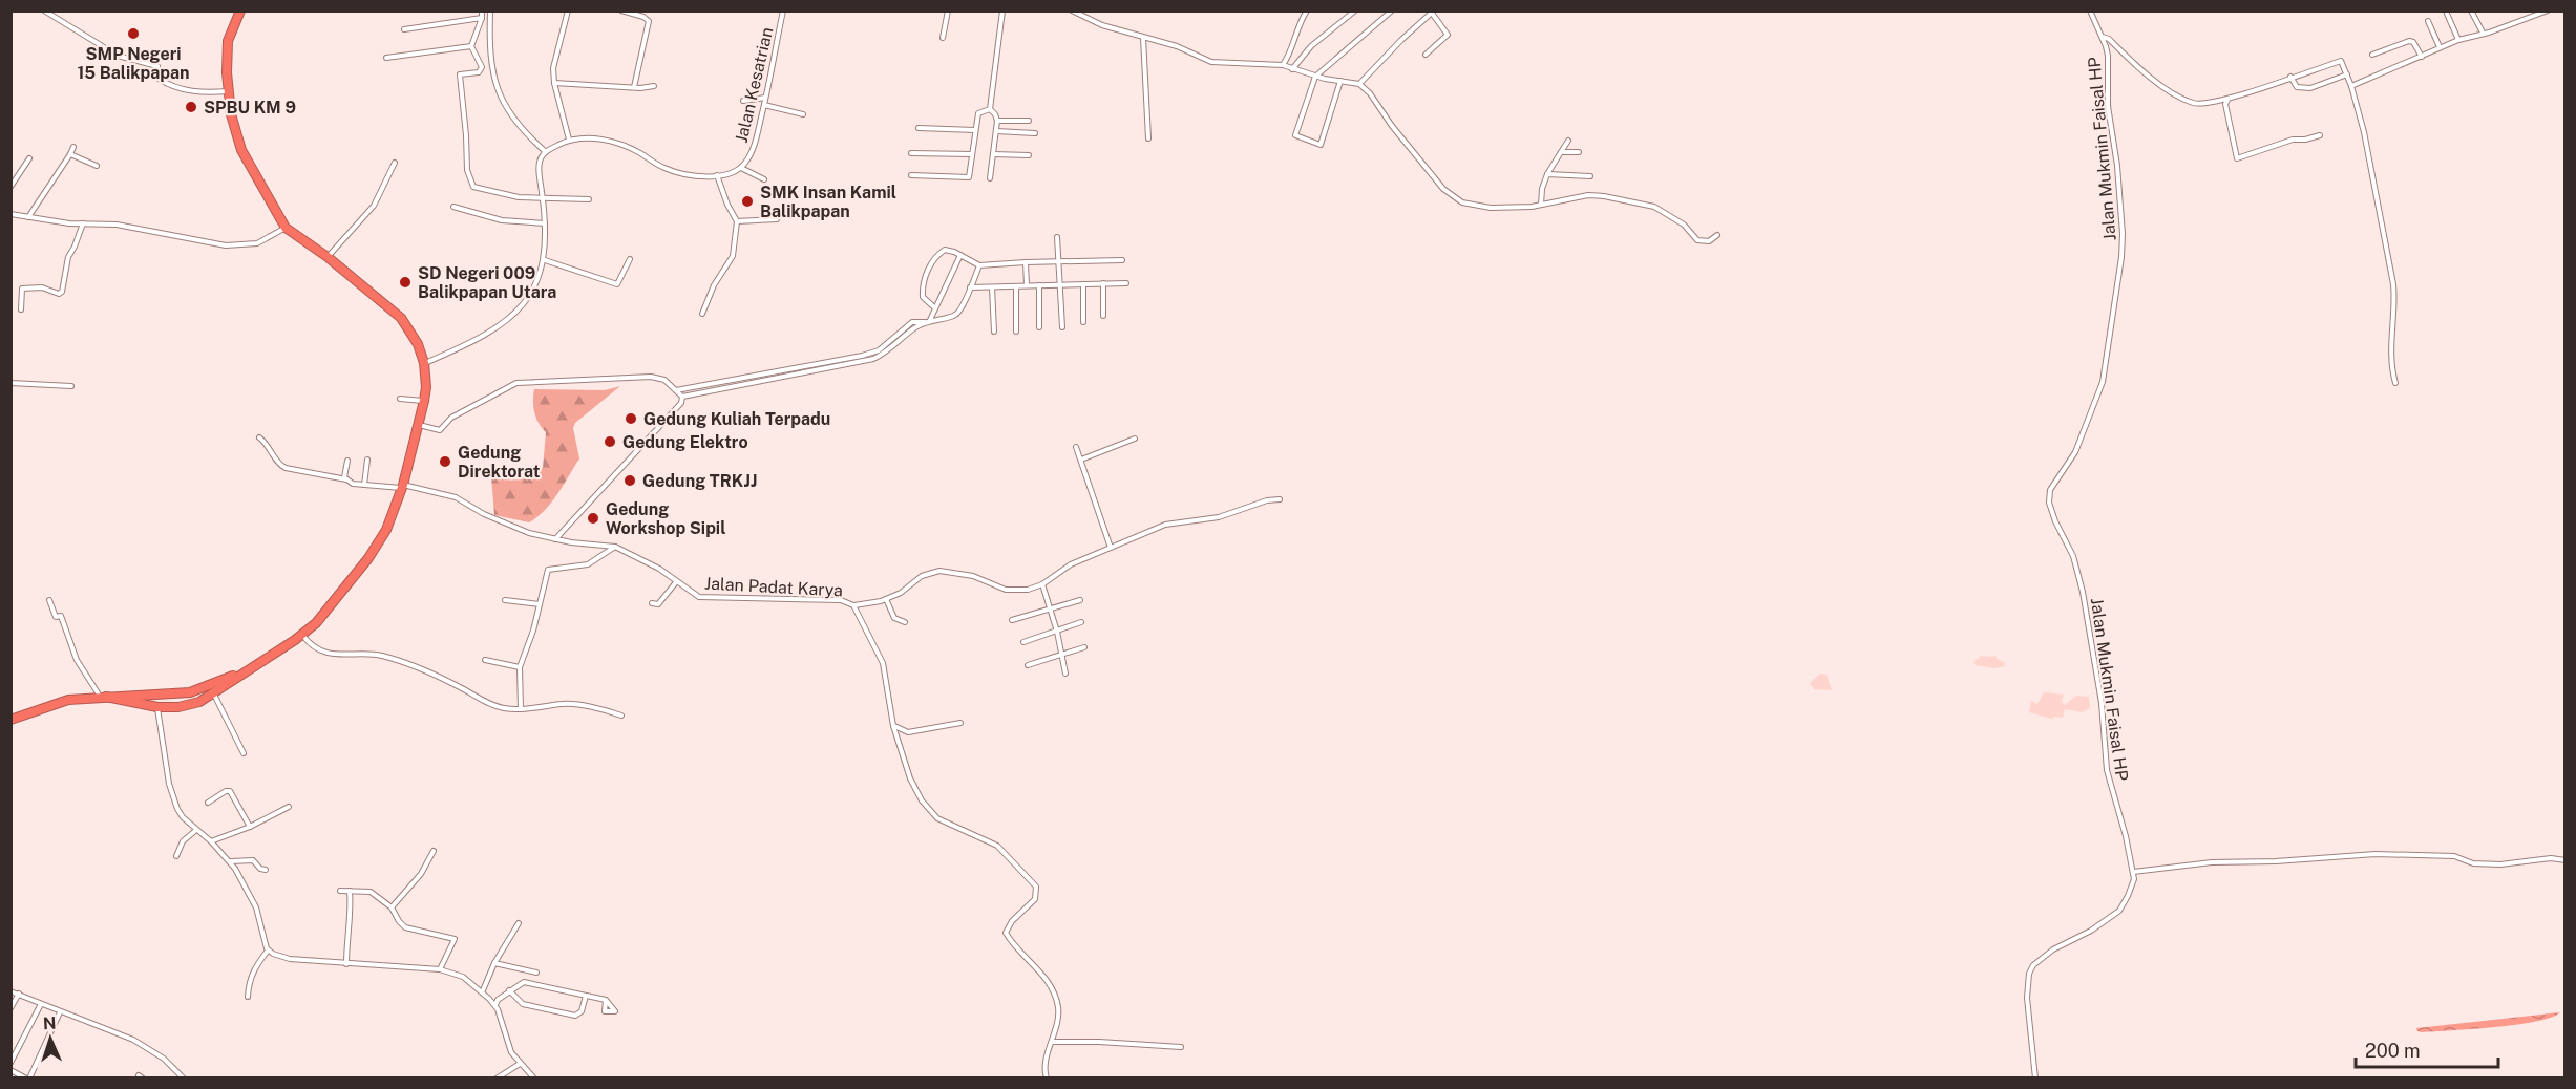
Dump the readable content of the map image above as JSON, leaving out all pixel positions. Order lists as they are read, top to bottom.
{
  "streets": {
    "street": ["Jalan Kesatrian", "Jalan Mukmin Faisal HP", "Jalan Padat Karya"]
  },
  "places": [
    "SMP Negeri 15 Balikpapan",
    "SPBU KM 9",
    "SMK Insan Kamil Balikpapan",
    "SD Negeri 009 Balikpapan Utara",
    "Gedung Kuliah Terpadu",
    "Gedung Elektro",
    "Gedung Direktorat",
    "Gedung TRKJJ",
    "Gedung Workshop Sipil"
  ],
  "scale_bar": "200 m",
  "north": "top"
}
